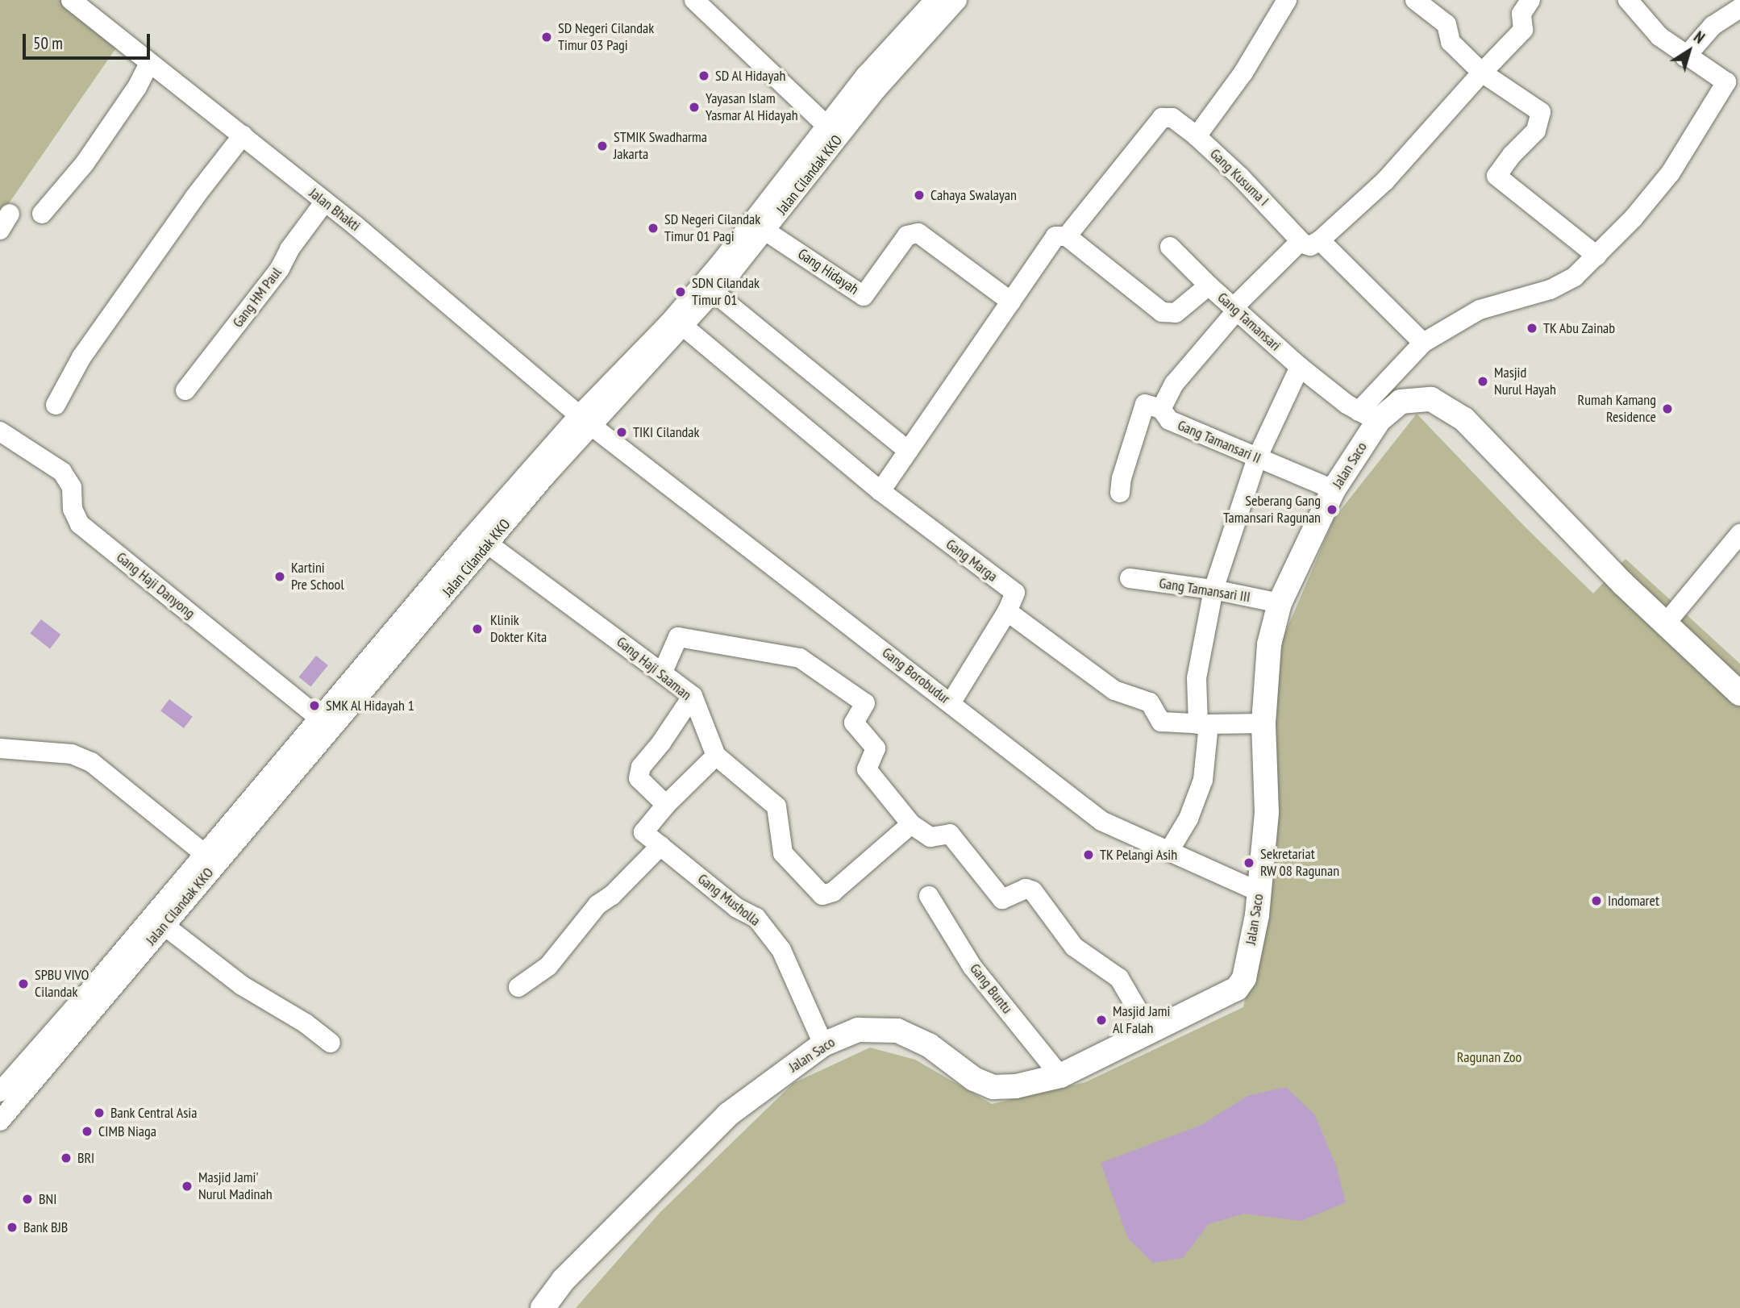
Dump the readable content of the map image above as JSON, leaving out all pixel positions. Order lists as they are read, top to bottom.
{
  "streets": {
    "main road": ["Jalan Saco"],
    "street": [
      "Jalan Cilandak KKO",
      "Gang Kusuma I",
      "Jalan Bhakti",
      "Gang Hidayah",
      "Gang HM Paul",
      "Gang Tamansari",
      "Gang Tamansari II",
      "Gang Marga",
      "Gang Haji Danyong",
      "Gang Tamansari III",
      "Gang Haji Saaman",
      "Gang Borobudur",
      "Gang Musholla",
      "Gang Buntu"
    ]
  },
  "crossings": [
    ["Jalan Cilandak KKO", "Jalan Bhakti"],
    ["Jalan Cilandak KKO", "Gang Hidayah"],
    ["Jalan Cilandak KKO", "Gang Marga"],
    ["Jalan Cilandak KKO", "Gang Haji Danyong"],
    ["Jalan Cilandak KKO", "Gang Haji Saaman"],
    ["Jalan Cilandak KKO", "Gang Borobudur"],
    ["Gang Kusuma I", "Gang Tamansari"],
    ["Jalan Bhakti", "Gang HM Paul"],
    ["Jalan Bhakti", "Gang Borobudur"],
    ["Gang Tamansari", "Jalan Saco"],
    ["Gang Tamansari II", "Jalan Saco"],
    ["Jalan Saco", "Gang Tamansari III"],
    ["Jalan Saco", "Gang Borobudur"],
    ["Jalan Saco", "Gang Musholla"],
    ["Jalan Saco", "Gang Buntu"]
  ],
  "parks": ["Ragunan Zoo"],
  "places": [
    "SD Negeri Cilandak Timur 03 Pagi",
    "SD Al Hidayah",
    "Yayasan Islam Yasmar Al Hidayah",
    "STMIK Swadharma Jakarta",
    "Cahaya Swalayan",
    "SD Negeri Cilandak Timur 01 Pagi",
    "SDN Cilandak Timur 01",
    "TK Abu Zainab",
    "Masjid Nurul Hayah",
    "Rumah Kamang Residence",
    "TIKI Cilandak",
    "Seberang Gang Tamansari Ragunan",
    "Kartini Pre School",
    "Klinik Dokter Kita",
    "SMK Al Hidayah 1",
    "TK Pelangi Asih",
    "Sekretariat RW 08 Ragunan",
    "Indomaret",
    "SPBU VIVO Cilandak",
    "Masjid Jami Al Falah",
    "Bank Central Asia",
    "CIMB Niaga",
    "BRI",
    "Masjid Jami' Nurul Madinah",
    "BNI",
    "Bank BJB"
  ],
  "scale_bar": "50 m",
  "north": "top right"
}
